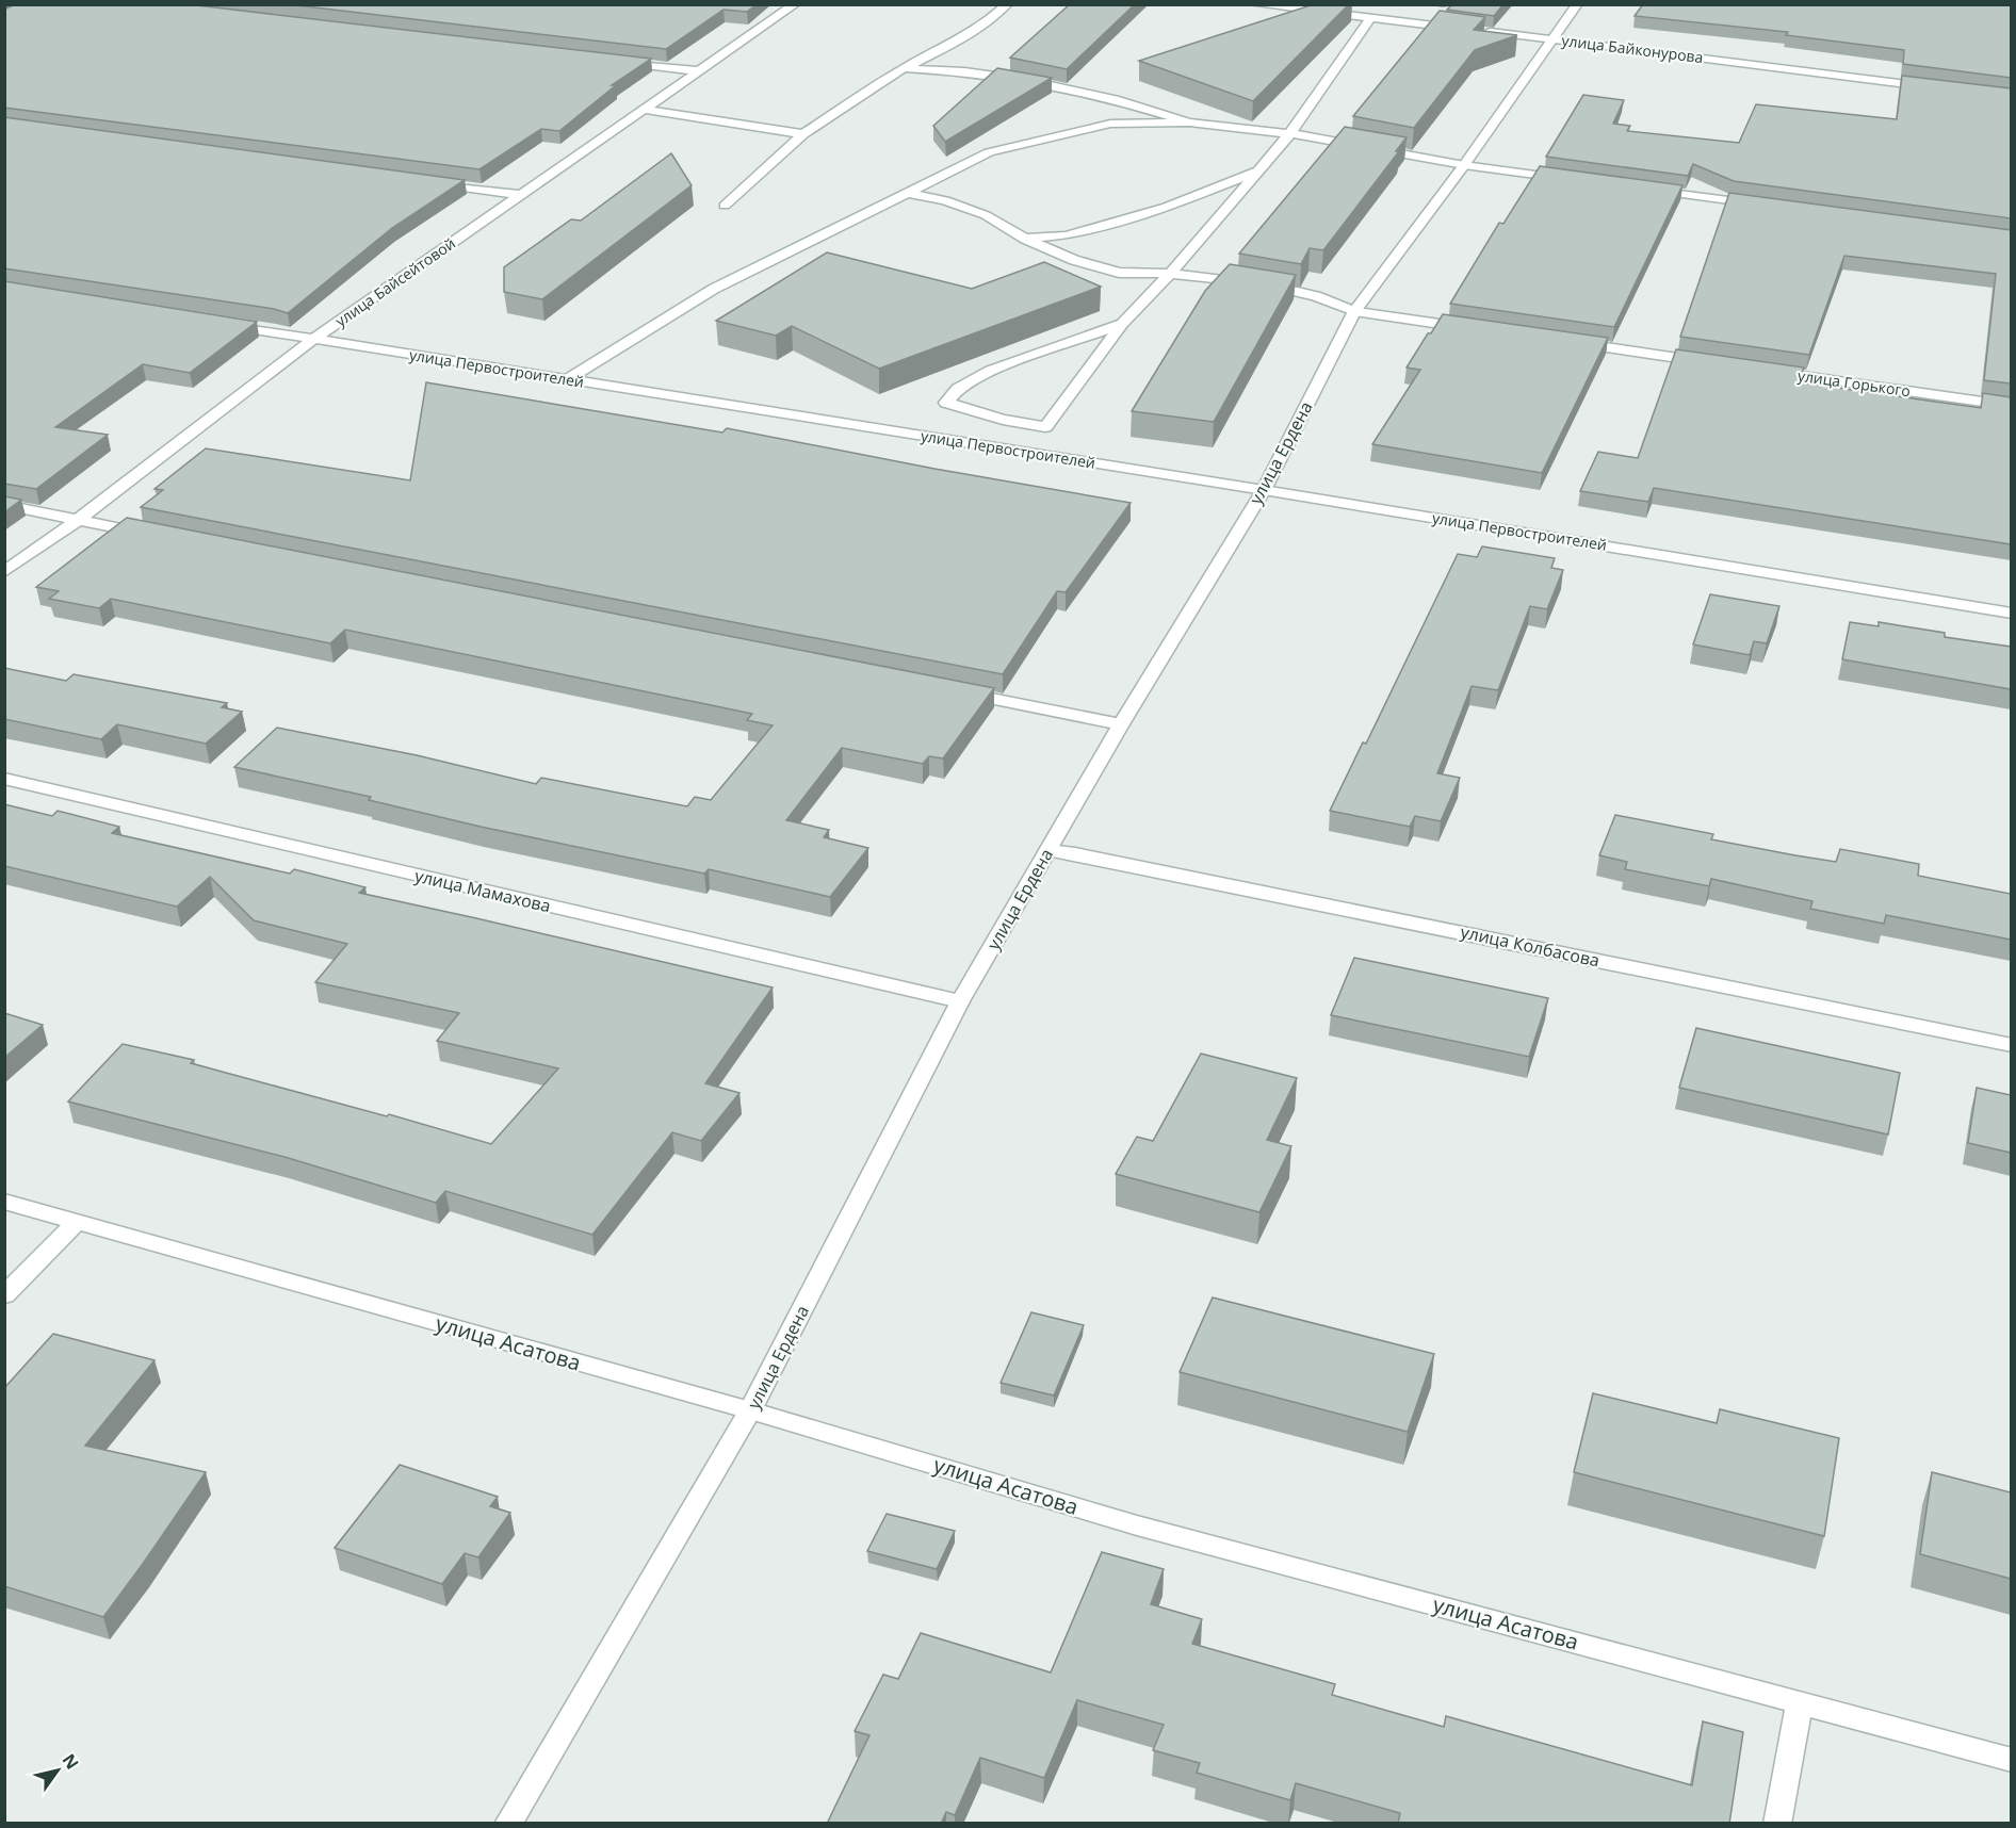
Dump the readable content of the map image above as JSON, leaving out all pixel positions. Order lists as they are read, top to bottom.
{
  "streets": {
    "street": [
      "улица Байконурова",
      "улица Байсейтовой",
      "улица Первостроителей",
      "улица Горького",
      "улица Ердена",
      "улица Мамахова",
      "улица Колбасова",
      "улица Асатова"
    ]
  },
  "crossings": [
    ["улица Байконурова", "улица Ердена"],
    ["улица Байсейтовой", "улица Первостроителей"],
    ["улица Первостроителей", "улица Ердена"],
    ["улица Ердена", "улица Мамахова"],
    ["улица Ердена", "улица Колбасова"],
    ["улица Ердена", "улица Асатова"]
  ],
  "north": "top right"
}
